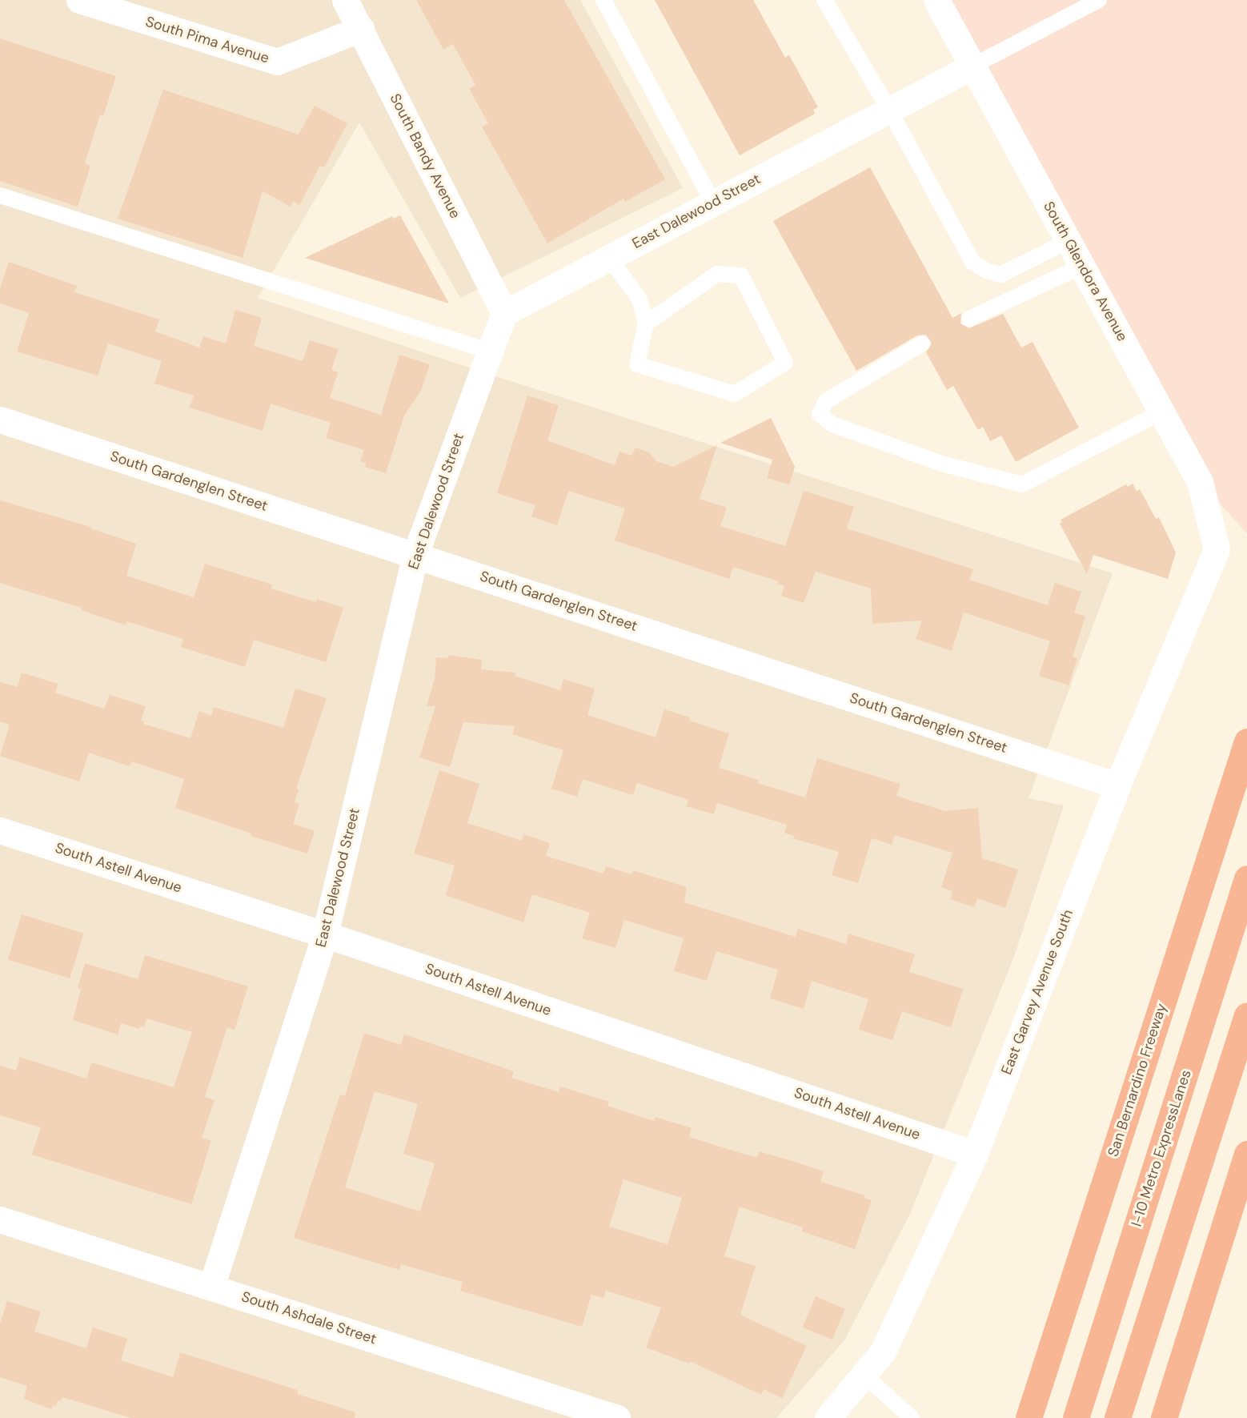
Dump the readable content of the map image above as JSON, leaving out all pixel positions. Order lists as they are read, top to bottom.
{
  "streets": {
    "highway": ["San Bernardino Freeway", "I-10 Metro ExpressLanes"],
    "street": [
      "South Pima Avenue",
      "South Bandy Avenue",
      "East Dalewood Street",
      "South Glendora Avenue",
      "South Gardenglen Street",
      "South Astell Avenue",
      "East Garvey Avenue South",
      "South Ashdale Street"
    ]
  },
  "crossings": [
    ["South Pima Avenue", "South Bandy Avenue"],
    ["South Bandy Avenue", "East Dalewood Street"],
    ["East Dalewood Street", "South Glendora Avenue"],
    ["East Dalewood Street", "South Gardenglen Street"],
    ["East Dalewood Street", "South Astell Avenue"],
    ["East Dalewood Street", "South Ashdale Street"],
    ["South Glendora Avenue", "East Garvey Avenue South"],
    ["South Gardenglen Street", "East Garvey Avenue South"],
    ["South Astell Avenue", "East Garvey Avenue South"]
  ]
}
